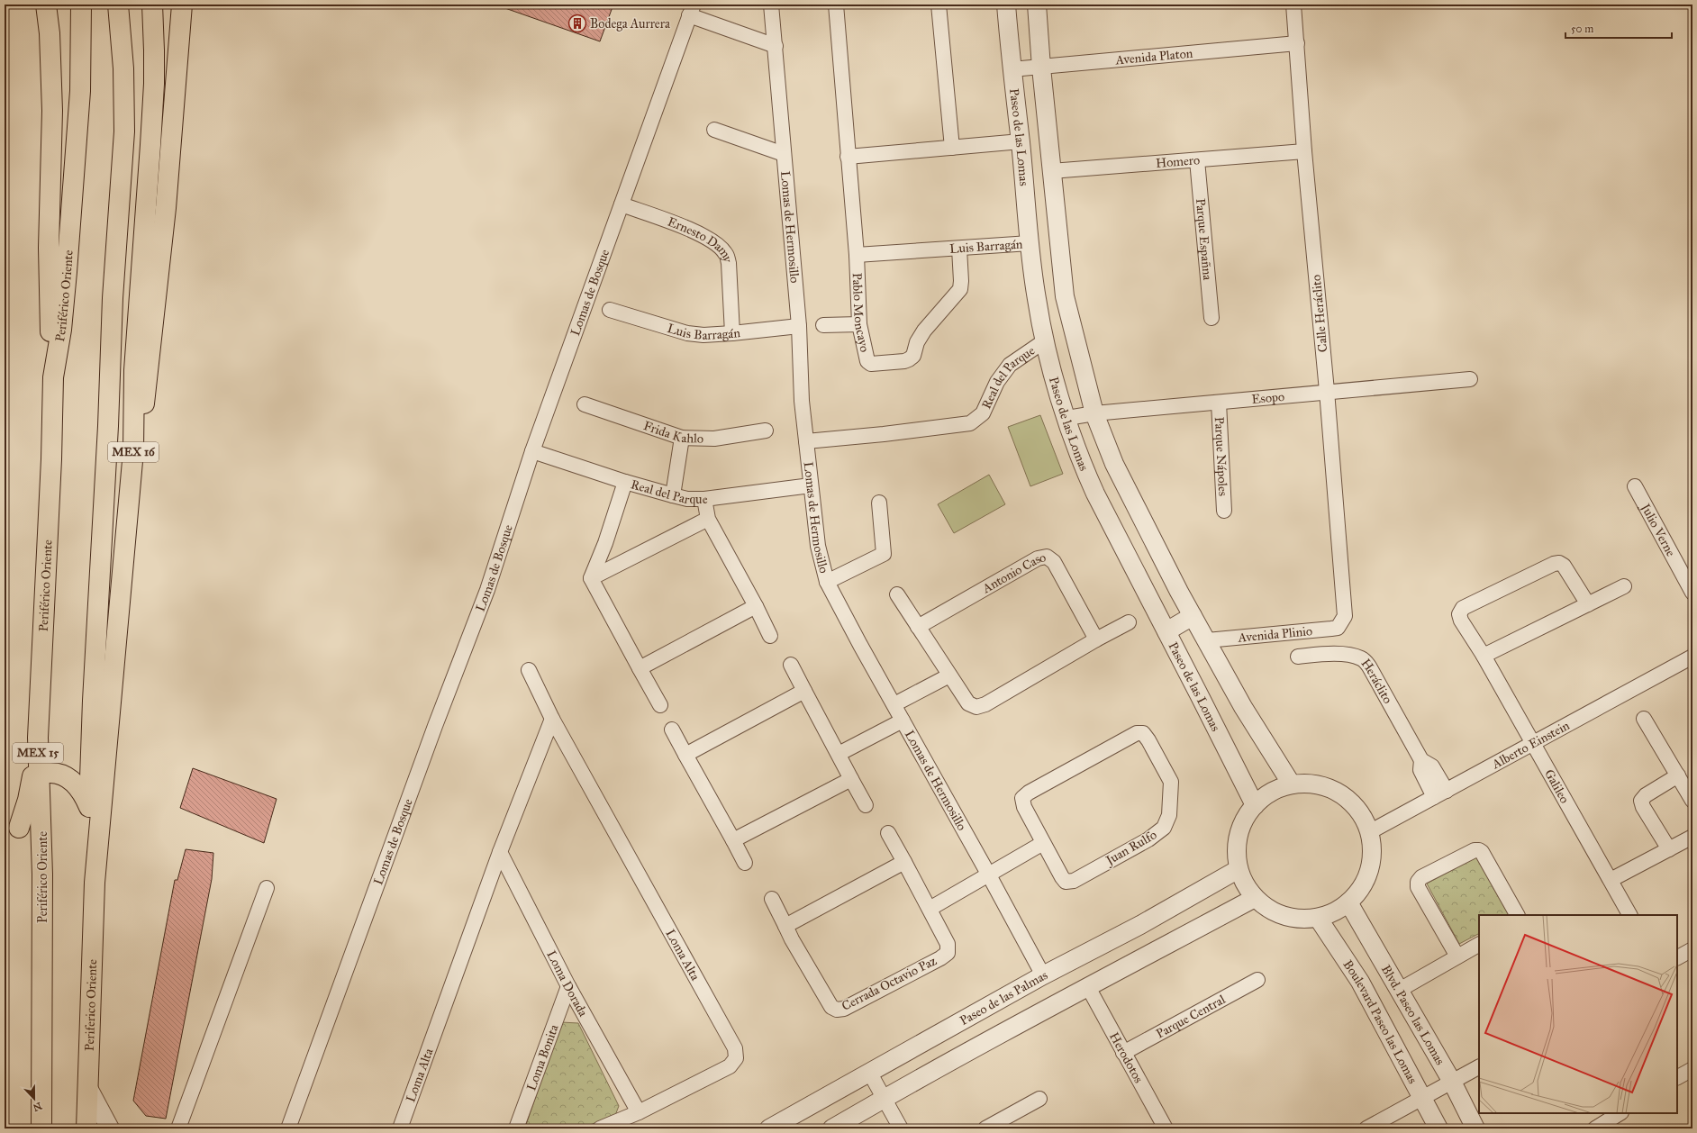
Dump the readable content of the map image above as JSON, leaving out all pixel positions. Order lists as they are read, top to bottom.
{
  "streets": {
    "highway": [
      "Periférico Oriente",
      "MEX 16",
      "MEX 15",
      "Periferico Oriente"
    ],
    "street": [
      "Avenida Platon",
      "Paseo de las Lomas",
      "Homero",
      "Lomas de Hermosillo",
      "Parque Españna",
      "Ernesto Damy",
      "Luis Barragán",
      "Lomas de Bosque",
      "Pablo Moncayo",
      "Calle Heráclito",
      "Real del Parque",
      "Esopo",
      "Frida Kahlo",
      "Parque Nápoles",
      "Julio Verne",
      "Antonio Caso",
      "Avenida Plinio",
      "Heráclito",
      "Alberto Einstein",
      "Galileo",
      "Juan Rulfo",
      "Loma Alta",
      "Loma Dorada",
      "Cerrada Octavio Paz",
      "Paseo de las Palmas",
      "Blvd. Paseo las Lomas",
      "Parque Central",
      "Boulevard Paseo las Lomas",
      "Loma Bonita",
      "Herodotos"
    ]
  },
  "crossings": [
    ["Avenida Platon", "Paseo de las Lomas"],
    ["Avenida Platon", "Calle Heráclito"],
    ["Paseo de las Lomas", "Luis Barragán"],
    ["Paseo de las Lomas", "Real del Parque"],
    ["Paseo de las Lomas", "Esopo"],
    ["Homero", "Parque Españna"],
    ["Homero", "Calle Heráclito"],
    ["Lomas de Hermosillo", "Luis Barragán"],
    ["Lomas de Hermosillo", "Real del Parque"],
    ["Lomas de Hermosillo", "Paseo de las Palmas"],
    ["Ernesto Damy", "Luis Barragán"],
    ["Ernesto Damy", "Lomas de Bosque"],
    ["Luis Barragán", "Pablo Moncayo"],
    ["Lomas de Bosque", "Real del Parque"],
    ["Calle Heráclito", "Esopo"],
    ["Calle Heráclito", "Avenida Plinio"],
    ["Esopo", "Parque Nápoles"],
    ["MEX 16", "Periferico Oriente"],
    ["Heráclito", "Alberto Einstein"],
    ["Alberto Einstein", "Galileo"],
    ["Loma Alta", "Loma Dorada"],
    ["Loma Dorada", "Loma Bonita"],
    ["Parque Central", "Herodotos"]
  ],
  "places": {
    "building": ["Bodega Aurrera"]
  },
  "scale_bar": "50 m",
  "north": "bottom"
}
